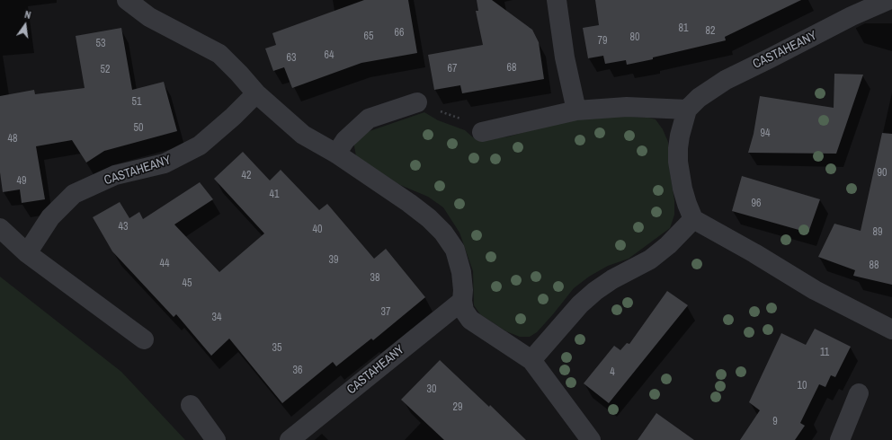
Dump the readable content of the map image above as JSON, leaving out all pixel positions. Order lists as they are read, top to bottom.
{
  "streets": {
    "street": ["CASTAHEANY"]
  },
  "house_numbers": [
    "81",
    "82",
    "66",
    "65",
    "80",
    "79",
    "53",
    "64",
    "63",
    "68",
    "67",
    "52",
    "51",
    "50",
    "94",
    "48",
    "90",
    "42",
    "49",
    "41",
    "96",
    "43",
    "40",
    "89",
    "39",
    "44",
    "88",
    "38",
    "45",
    "37",
    "34",
    "35",
    "11",
    "36",
    "4",
    "10",
    "30",
    "29",
    "9"
  ],
  "north": "top"
}
